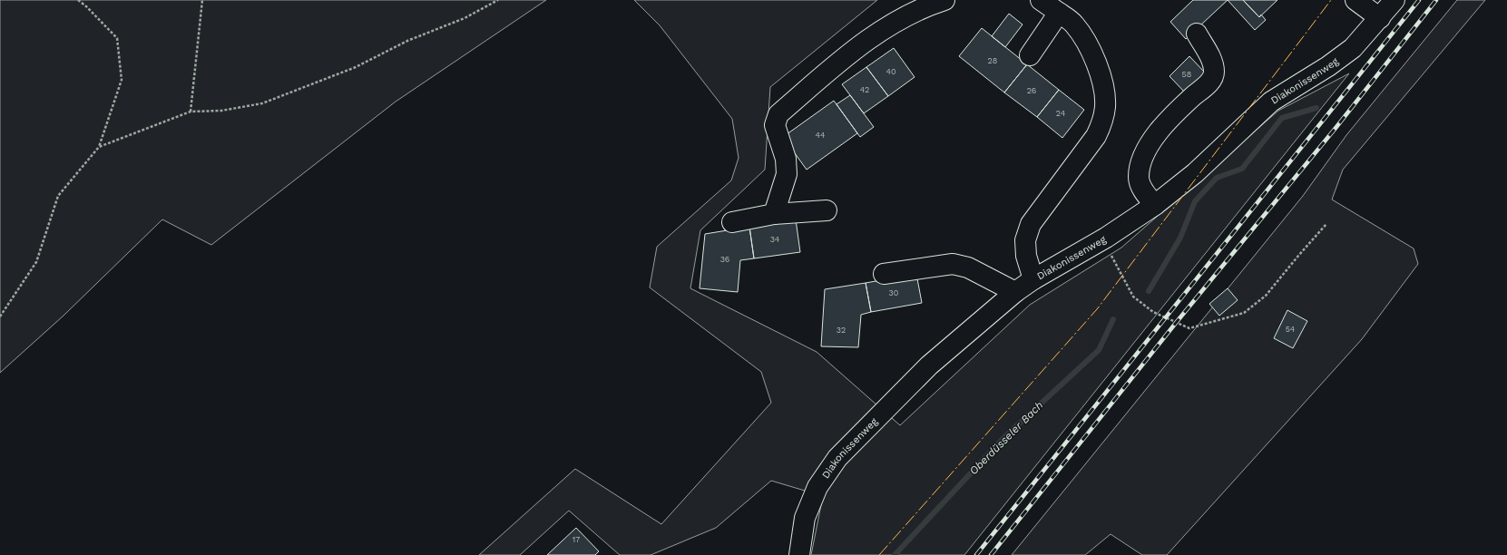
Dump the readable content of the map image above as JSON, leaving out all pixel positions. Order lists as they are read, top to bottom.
{
  "streets": {
    "street": ["Diakonissenweg"]
  },
  "water": ["Oberdüsseler Bach"],
  "house_numbers": [
    "28",
    "40",
    "58",
    "42",
    "26",
    "24",
    "44",
    "34",
    "36",
    "30",
    "54",
    "32",
    "17"
  ]
}
